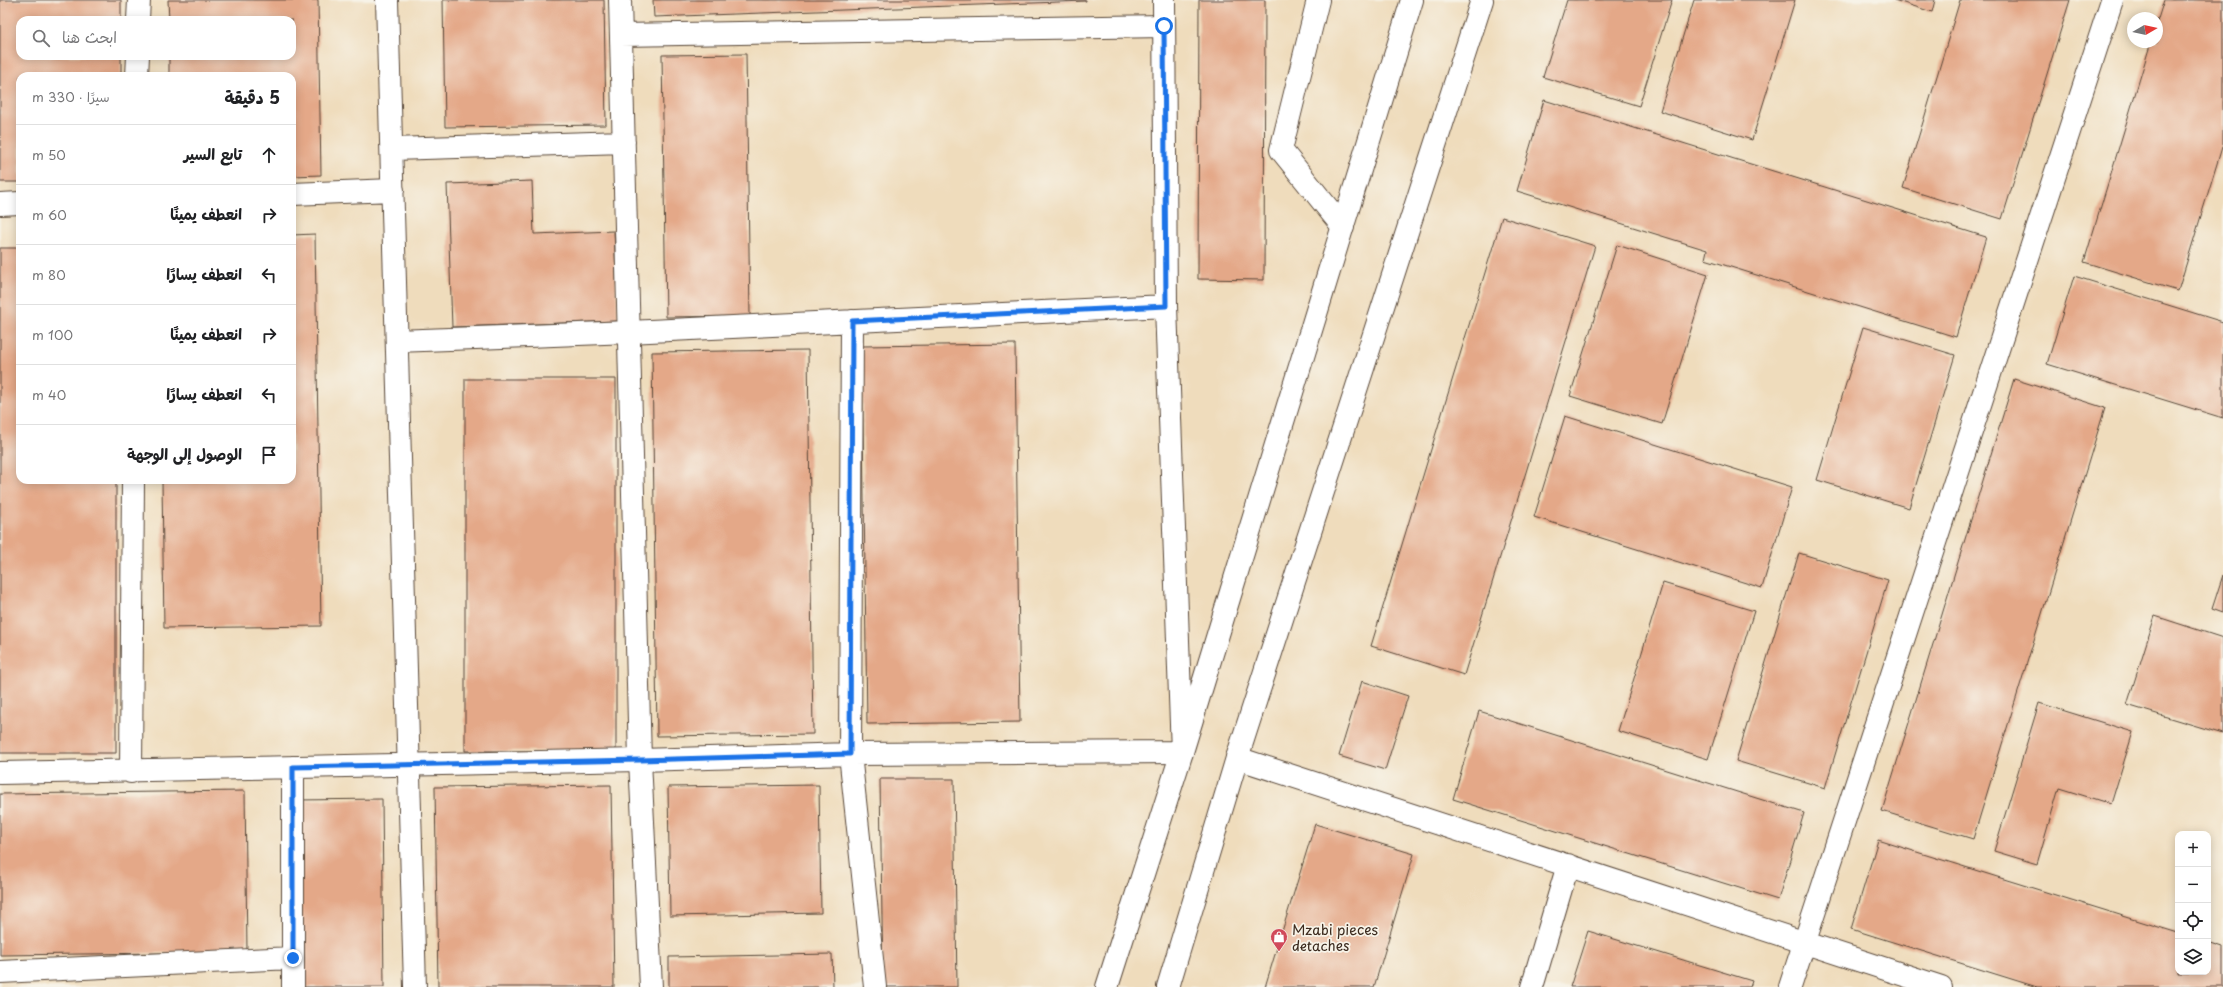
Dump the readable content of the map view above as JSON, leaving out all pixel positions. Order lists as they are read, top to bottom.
{
  "places": {
    "shop": ["Mzabi pieces detaches"]
  },
  "north": "right",
  "page": {
    "search": "ابحث هنا",
    "heading": ["5 دقيقة", "سيرًا · 330 m"],
    "list": [
      ["تابع السير", "50 m"],
      ["انعطف يمينًا", "60 m"],
      ["انعطف يسارًا", "80 m"],
      ["انعطف يمينًا", "100 m"],
      ["انعطف يسارًا", "40 m"],
      "الوصول إلى الوجهة"
    ],
    "map_buttons": ["+", "−"]
  }
}
